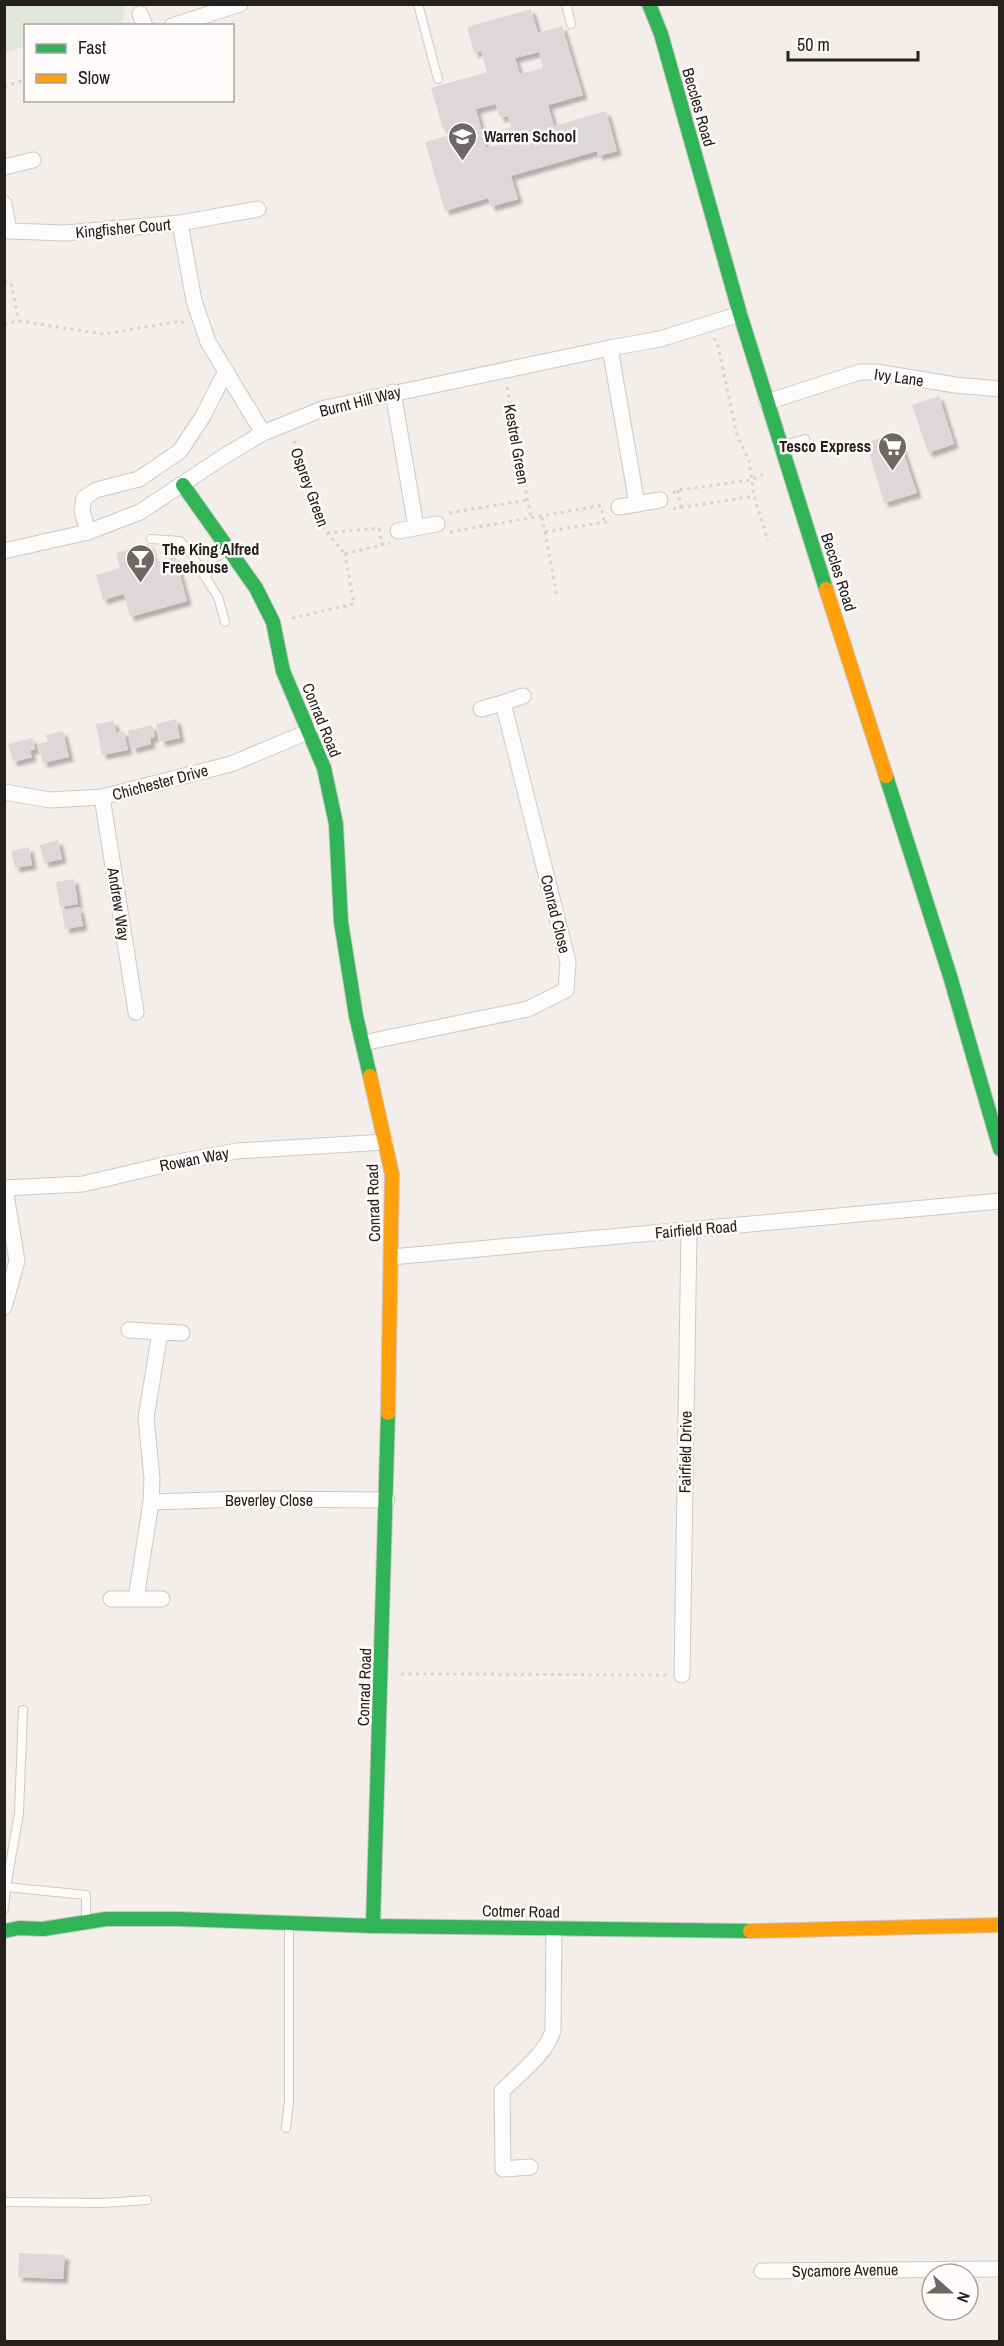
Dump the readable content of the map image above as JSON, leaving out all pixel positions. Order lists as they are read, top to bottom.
{
  "streets": {
    "main road": ["Beccles Road", "Conrad Road", "Cotmer Road"],
    "street": [
      "Kingfisher Court",
      "Ivy Lane",
      "Burnt Hill Way",
      "Chichester Drive",
      "Andrew Way",
      "Conrad Close",
      "Rowan Way",
      "Fairfield Road",
      "Fairfield Drive",
      "Beverley Close",
      "Sycamore Avenue"
    ],
    "path": ["Kestrel Green", "Osprey Green"]
  },
  "crossings": [
    ["Beccles Road", "Ivy Lane"],
    ["Beccles Road", "Burnt Hill Way"],
    ["Kingfisher Court", "Burnt Hill Way"],
    ["Burnt Hill Way", "Conrad Road"],
    ["Conrad Road", "Chichester Drive"],
    ["Conrad Road", "Conrad Close"],
    ["Conrad Road", "Rowan Way"],
    ["Conrad Road", "Fairfield Road"],
    ["Conrad Road", "Beverley Close"],
    ["Conrad Road", "Cotmer Road"],
    ["Chichester Drive", "Andrew Way"],
    ["Fairfield Road", "Fairfield Drive"]
  ],
  "places": {
    "school or university": ["Warren School"],
    "supermarket": ["Tesco Express"],
    "bar": ["The King Alfred Freehouse"]
  },
  "legend": ["Fast", "Slow"],
  "scale_bar": "50 m",
  "north": "right"
}
